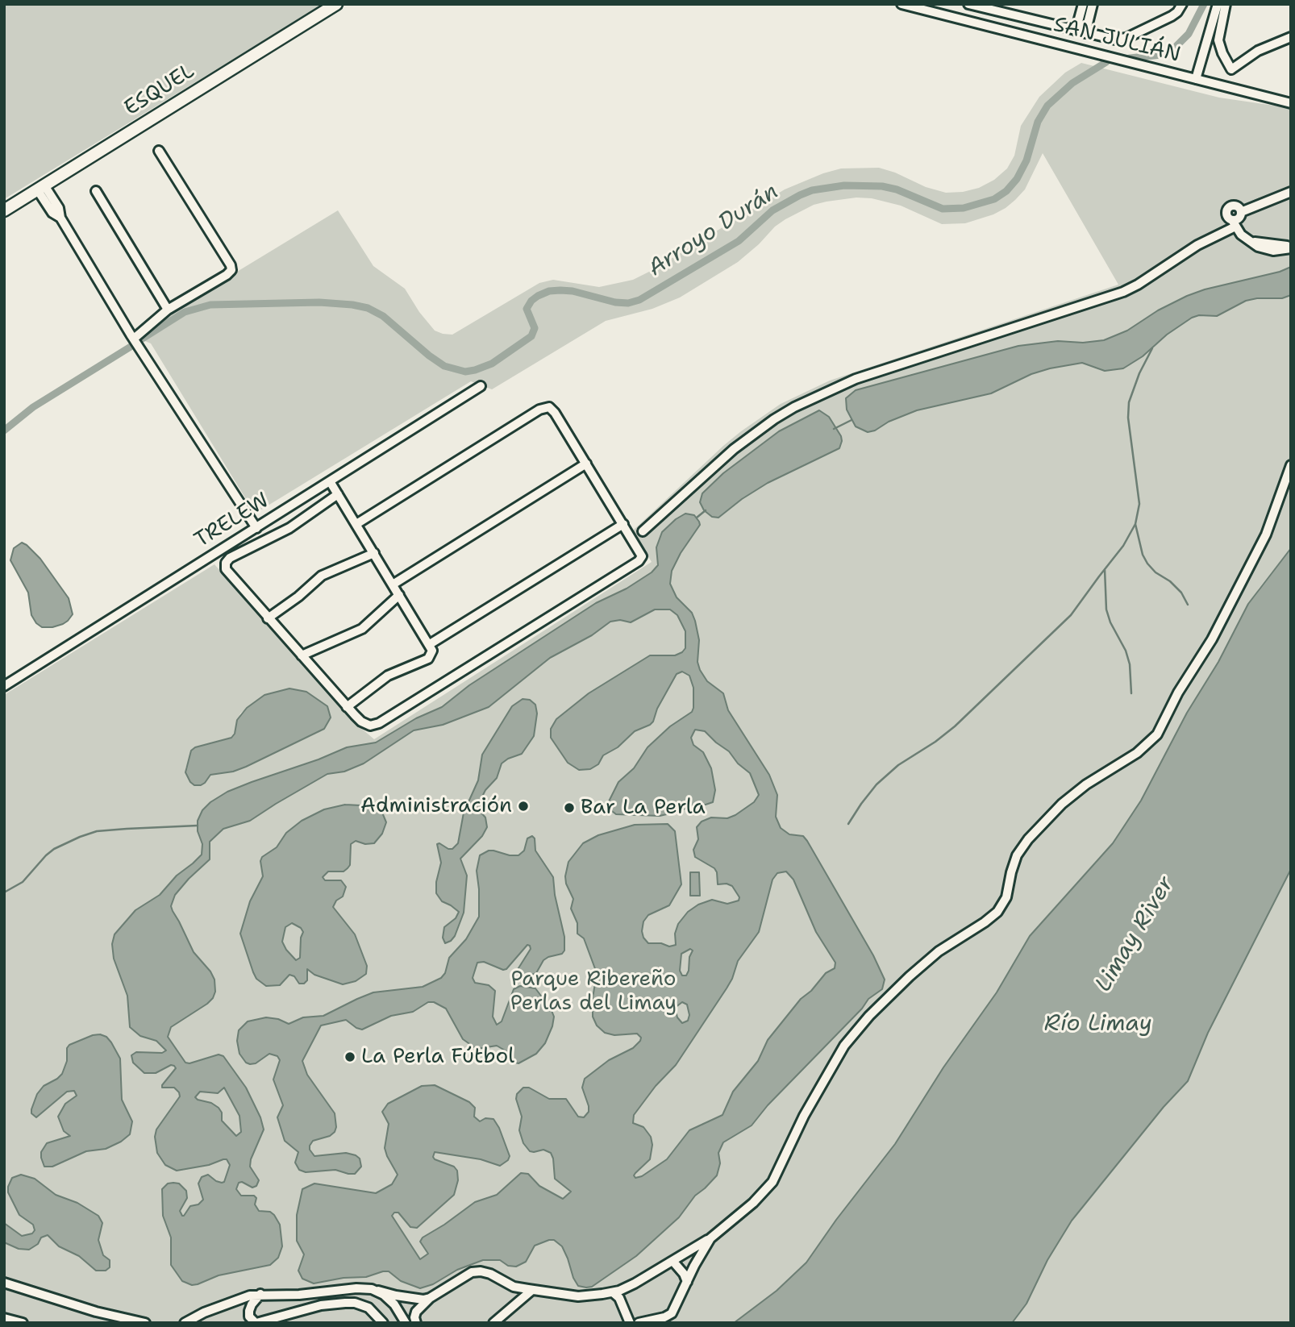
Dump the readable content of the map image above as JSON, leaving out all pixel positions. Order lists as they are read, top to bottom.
{
  "streets": {
    "main road": ["ESQUEL"],
    "street": ["SAN JULIÁN", "TRELEW"]
  },
  "water": ["Arroyo Durán", "Limay River", "Río Limay"],
  "parks": ["Parque Ribereño Perlas del Limay"],
  "places": ["Administración", "Bar La Perla", "La Perla Fútbol"]
}
